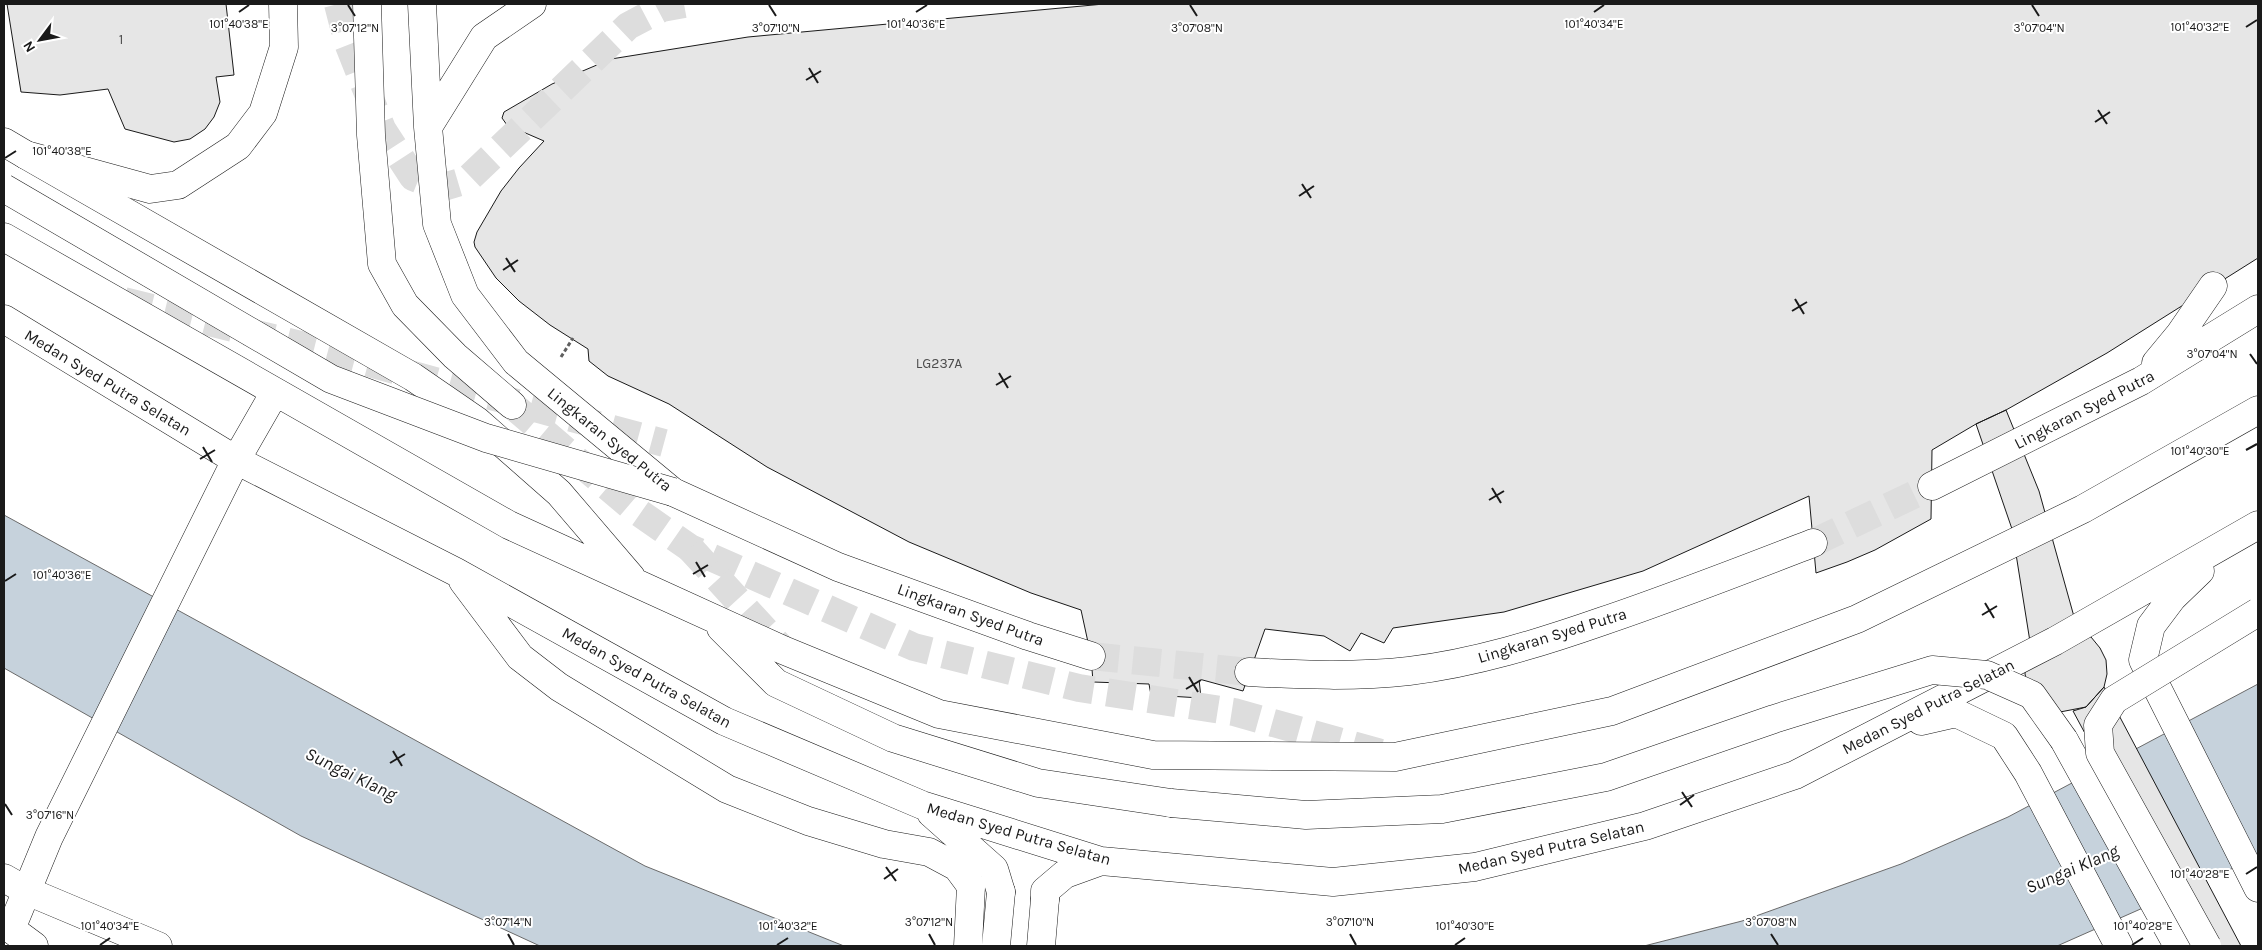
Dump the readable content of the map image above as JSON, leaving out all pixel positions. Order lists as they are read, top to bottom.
{
  "streets": {
    "main road": ["Medan Syed Putra Selatan", "Lingkaran Syed Putra"]
  },
  "water": ["Sungai Klang"],
  "house_numbers": ["1", "LG237A"],
  "north": "bottom left",
  "coordinates": [
    "101°40'36\"E",
    "101°40'38\"E",
    "101°40'34\"E",
    "101°40'32\"E",
    "3°07'10\"N",
    "3°07'04\"N",
    "3°07'12\"N",
    "3°07'08\"N",
    "101°40'30\"E",
    "3°07'16\"N",
    "101°40'28\"E",
    "3°07'14\"N"
  ]
}
